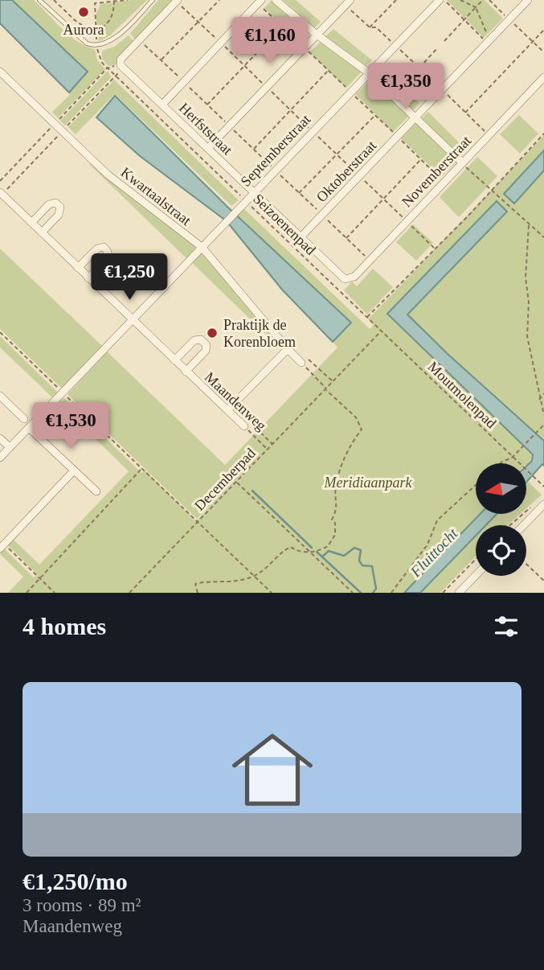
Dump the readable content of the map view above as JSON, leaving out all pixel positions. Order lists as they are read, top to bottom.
{
  "streets": {
    "street": [
      "Herfststraat",
      "Septemberstraat",
      "Oktoberstraat",
      "Novemberstraat",
      "Kwartaalstraat",
      "Maandenweg"
    ],
    "path": ["Seizoenenpad", "Moutmolenpad", "Decemberpad"]
  },
  "crossings": [
    ["Herfststraat", "Septemberstraat"],
    ["Herfststraat", "Oktoberstraat"],
    ["Herfststraat", "Novemberstraat"],
    ["Septemberstraat", "Kwartaalstraat"],
    ["Septemberstraat", "Seizoenenpad"],
    ["Septemberstraat", "Maandenweg"],
    ["Seizoenenpad", "Moutmolenpad"],
    ["Moutmolenpad", "Decemberpad"],
    ["Maandenweg", "Decemberpad"]
  ],
  "water": ["Fluittocht"],
  "parks": ["Meridiaanpark"],
  "places": ["Aurora", "Praktijk de Korenbloem"],
  "north": "left",
  "page": {
    "price": [
      "€1,160",
      "€1,350",
      "€1,250",
      "€1,530"
    ],
    "heading": "4 homes",
    "list": [
      {
        "name": "€1,250/mo",
        "note": "3 rooms · 89 m² · Maandenweg"
      }
    ]
  }
}
